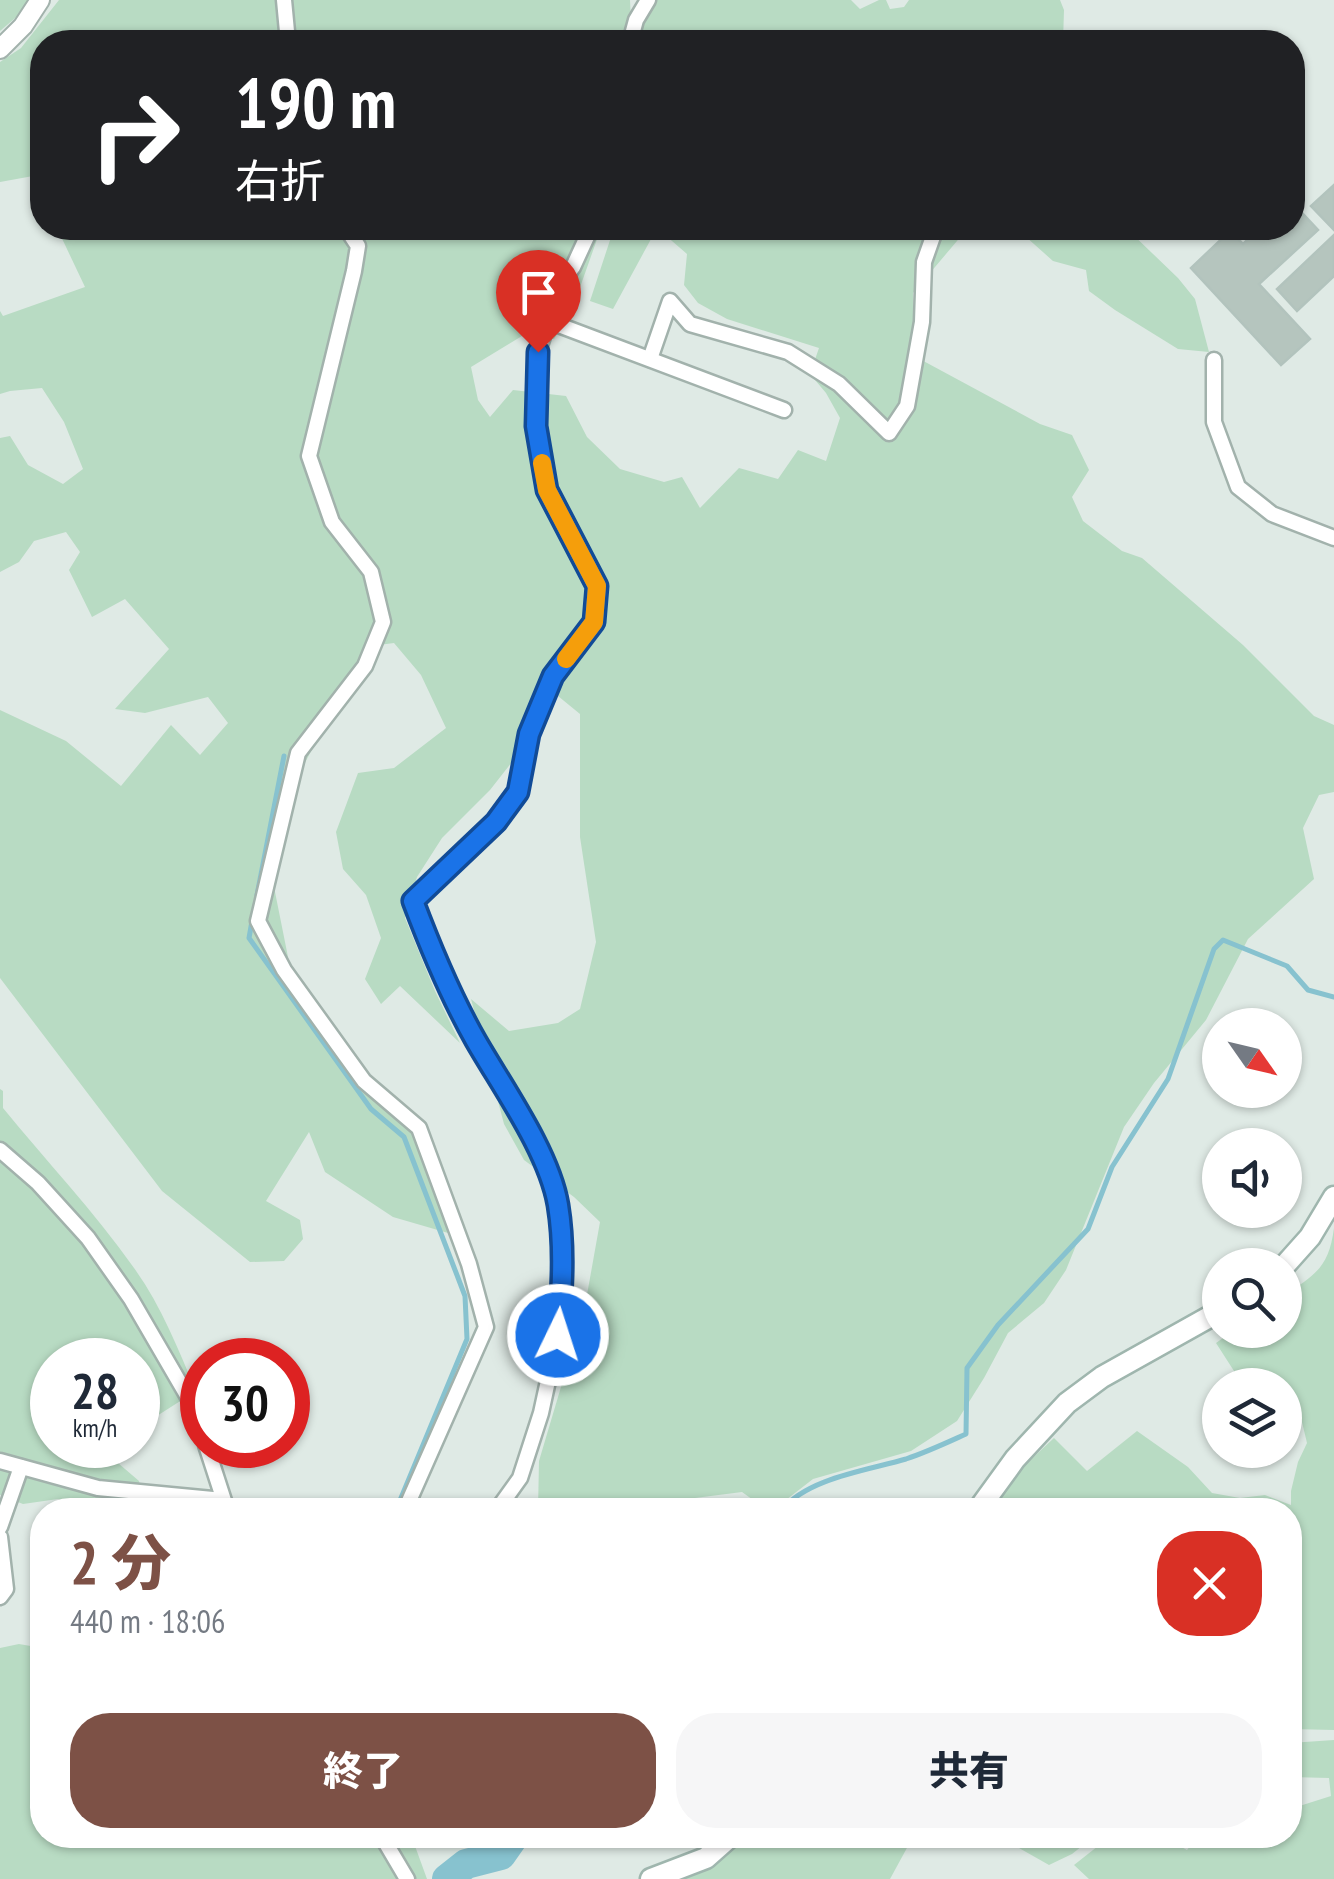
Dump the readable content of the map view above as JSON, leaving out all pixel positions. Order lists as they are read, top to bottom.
{
  "north": "bottom right",
  "page": {
    "turn": ["190 m", "右折"],
    "speed": "28 km/h",
    "limit": "30",
    "heading": ["2 分", "440 m · 18:06"],
    "buttons": ["終了", "共有"]
  }
}
